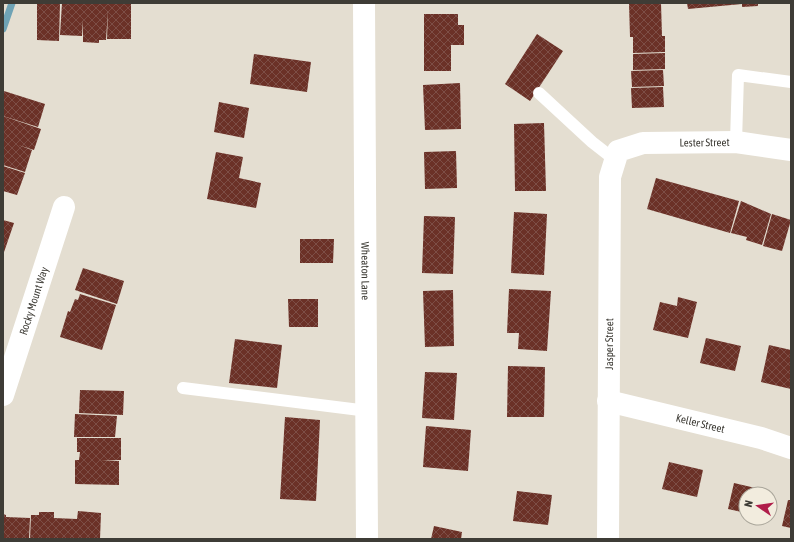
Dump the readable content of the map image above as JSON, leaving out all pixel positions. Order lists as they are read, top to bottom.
{
  "streets": {
    "street": [
      "Lester Street",
      "Wheaton Lane",
      "Rocky Mount Way",
      "Jasper Street",
      "Keller Street"
    ]
  },
  "crossings": [
    ["Lester Street", "Jasper Street"],
    ["Jasper Street", "Keller Street"]
  ],
  "north": "left"
}
